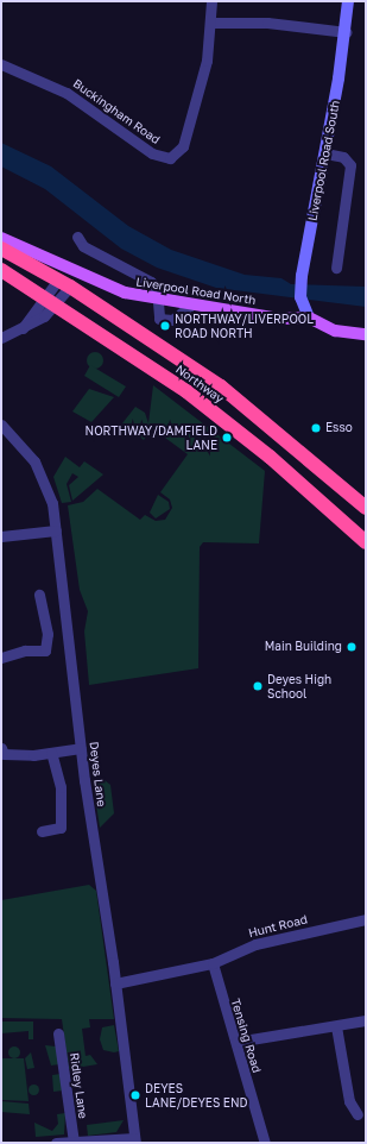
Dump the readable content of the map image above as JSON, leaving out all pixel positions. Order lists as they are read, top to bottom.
{
  "streets": {
    "highway": ["Northway"],
    "main road": ["Liverpool Road South", "Liverpool Road North"],
    "street": [
      "Buckingham Road",
      "Deyes Lane",
      "Hunt Road",
      "Tensing Road",
      "Ridley Lane"
    ]
  },
  "crossings": [
    ["Liverpool Road South", "Liverpool Road North"],
    ["Deyes Lane", "Hunt Road"],
    ["Hunt Road", "Tensing Road"]
  ],
  "places": [
    "NORTHWAY/LIVERPOOL ROAD NORTH",
    "Esso",
    "NORTHWAY/DAMFIELD LANE",
    "Main Building",
    "Deyes High School",
    "DEYES LANE/DEYES END"
  ]
}
